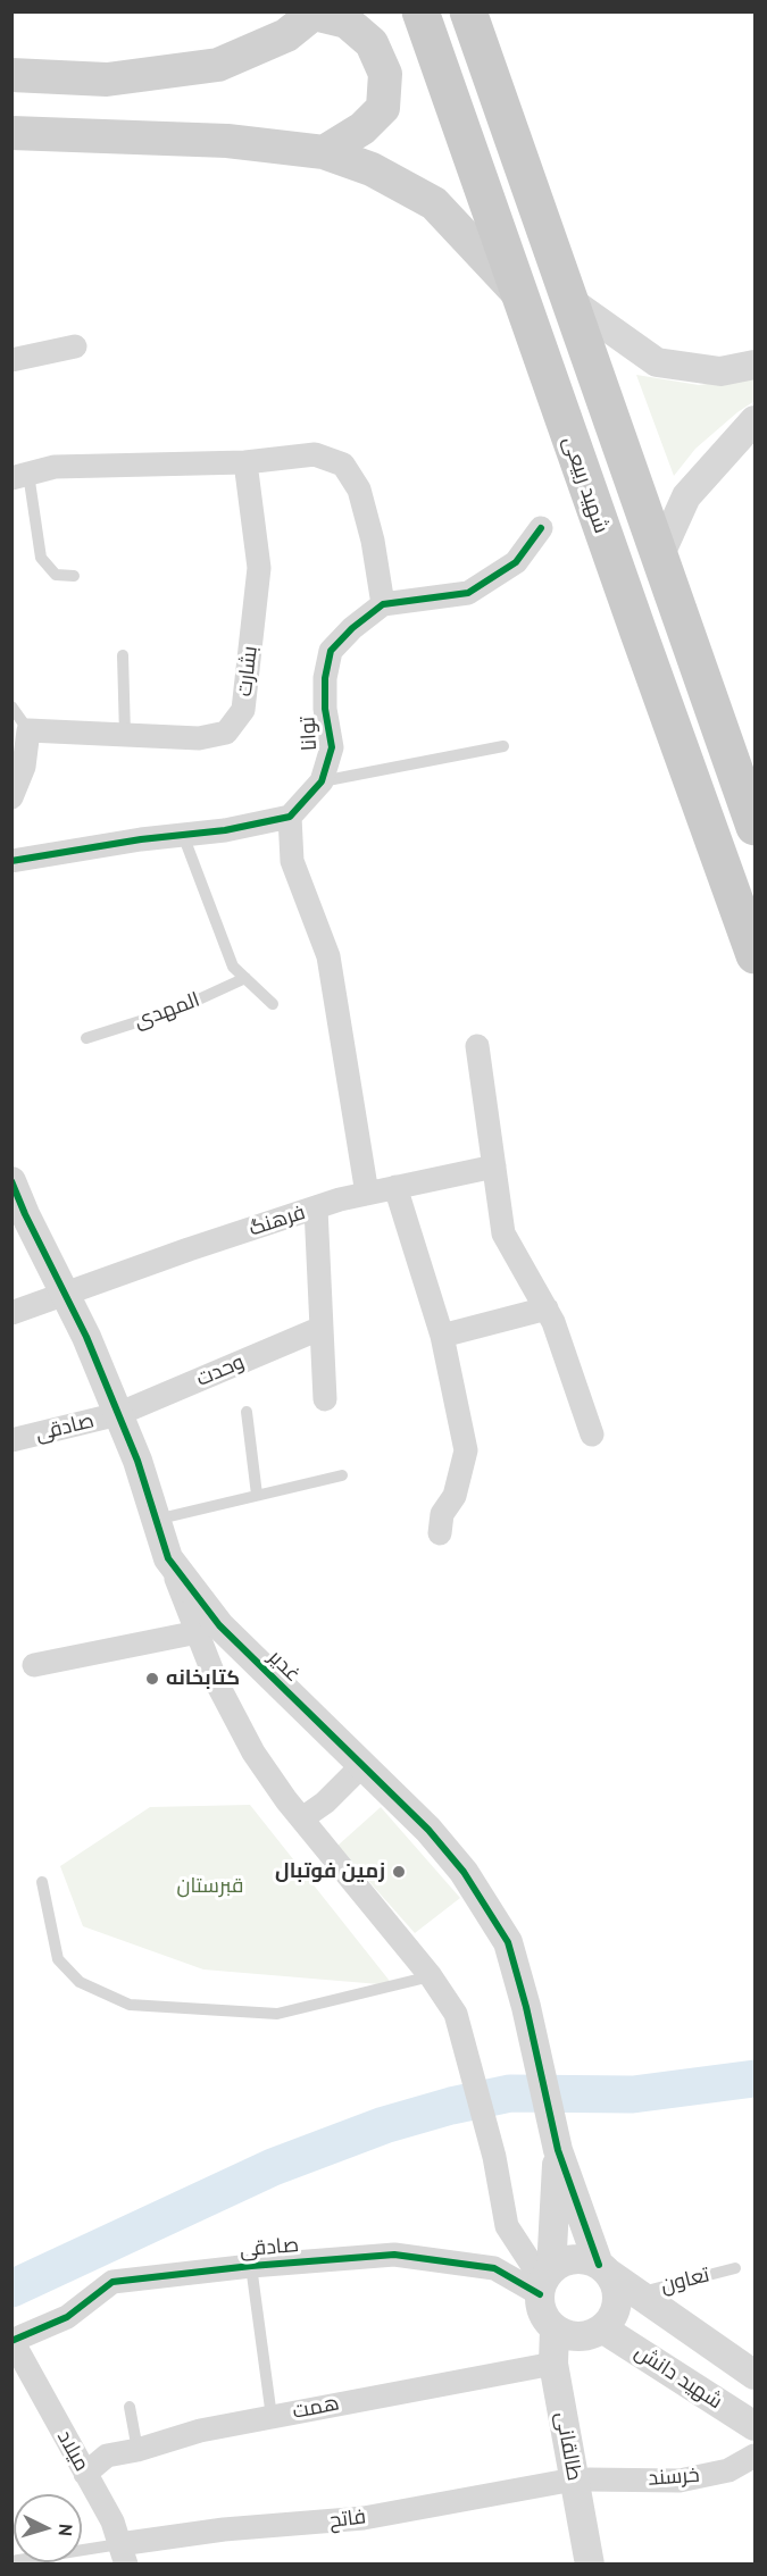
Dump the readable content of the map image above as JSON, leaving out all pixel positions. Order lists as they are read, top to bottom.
{
  "streets": {
    "main road": ["شهید ربیعی"],
    "street": [
      "بشارت",
      "توانا",
      "فرهنگ",
      "وحدت",
      "صادقی",
      "غدیر",
      "شهید دانش",
      "همت",
      "طالقانی",
      "میلاد",
      "خرسند",
      "فاتح"
    ],
    "lane": ["المهدی", "تعاون"]
  },
  "crossings": [
    ["فرهنگ", "غدیر"],
    ["وحدت", "صادقی"],
    ["وحدت", "غدیر"],
    ["صادقی", "غدیر"],
    ["صادقی", "شهید دانش"],
    ["صادقی", "طالقانی"],
    ["صادقی", "میلاد"],
    ["شهید دانش", "طالقانی"],
    ["همت", "طالقانی"],
    ["همت", "میلاد"],
    ["طالقانی", "خرسند"],
    ["طالقانی", "فاتح"],
    ["میلاد", "فاتح"],
    ["خرسند", "فاتح"]
  ],
  "parks": ["قبرستان"],
  "places": ["کتابخانه", "زمین فوتبال"],
  "north": "right"
}
